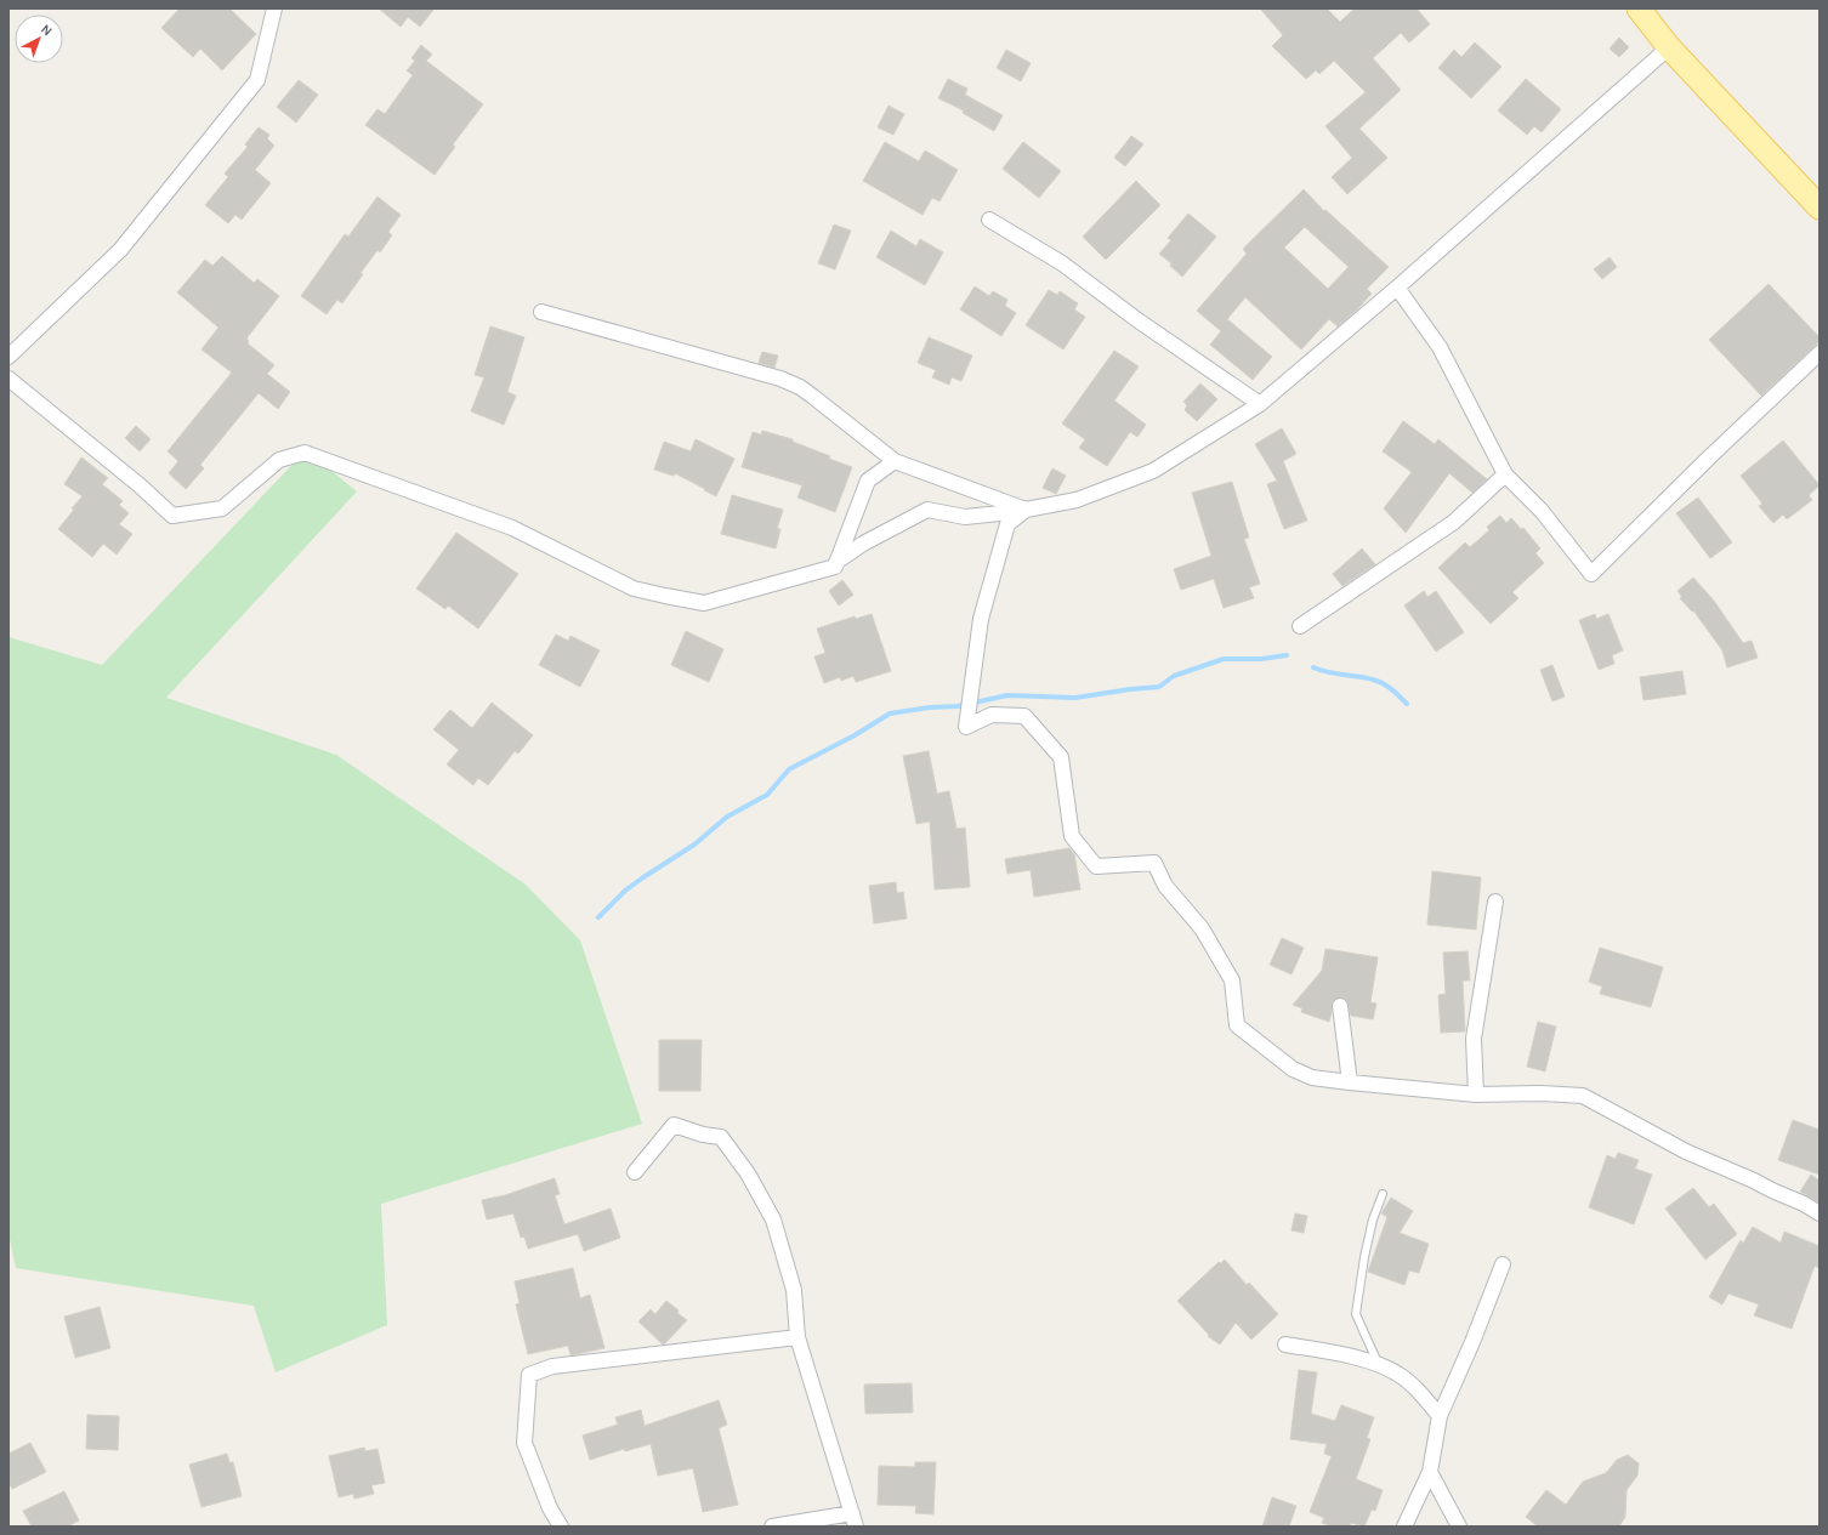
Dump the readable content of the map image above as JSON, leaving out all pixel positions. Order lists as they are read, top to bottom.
{
  "north": "top right"
}
